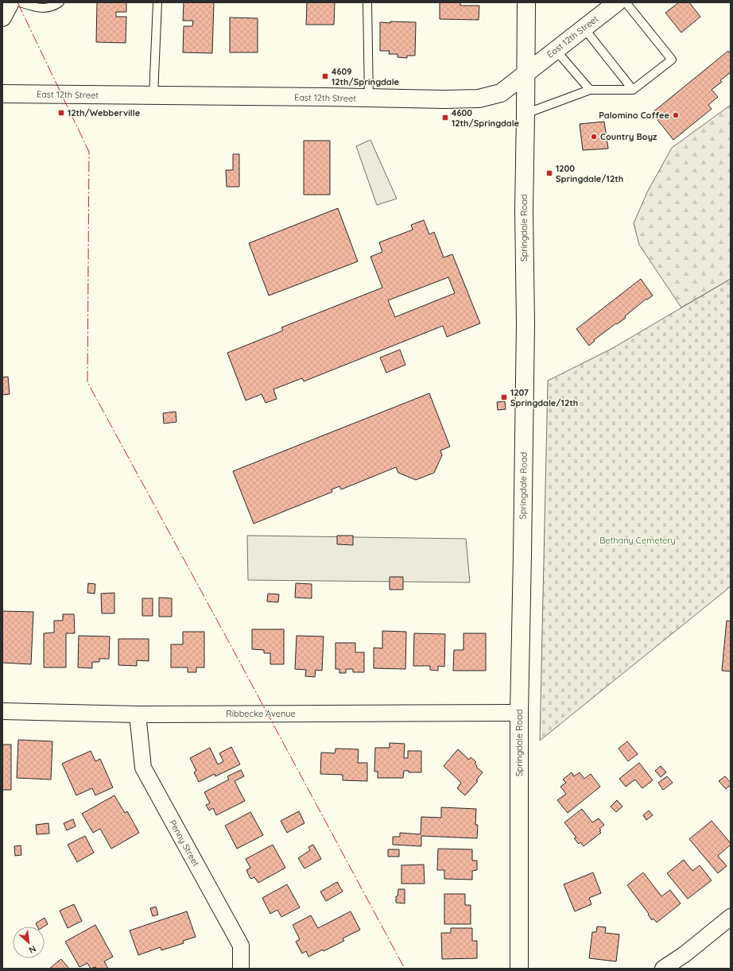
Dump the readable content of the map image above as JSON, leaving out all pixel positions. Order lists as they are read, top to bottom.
{
  "streets": {
    "main road": ["East 12th Street", "Springdale Road"],
    "street": ["Ribbecke Avenue", "Penny Street"]
  },
  "crossings": [
    ["East 12th Street", "Springdale Road"],
    ["Springdale Road", "Ribbecke Avenue"],
    ["Ribbecke Avenue", "Penny Street"]
  ],
  "parks": ["Bethany Cemetery"],
  "places": {
    "transit": [
      "4609 12th/Springdale",
      "12th/Webberville",
      "4600 12th/Springdale",
      "1200 Springdale/12th",
      "1207 Springdale/12th"
    ],
    "other": ["Palomino Coffee", "Country Boyz"]
  },
  "north": "bottom right"
}
